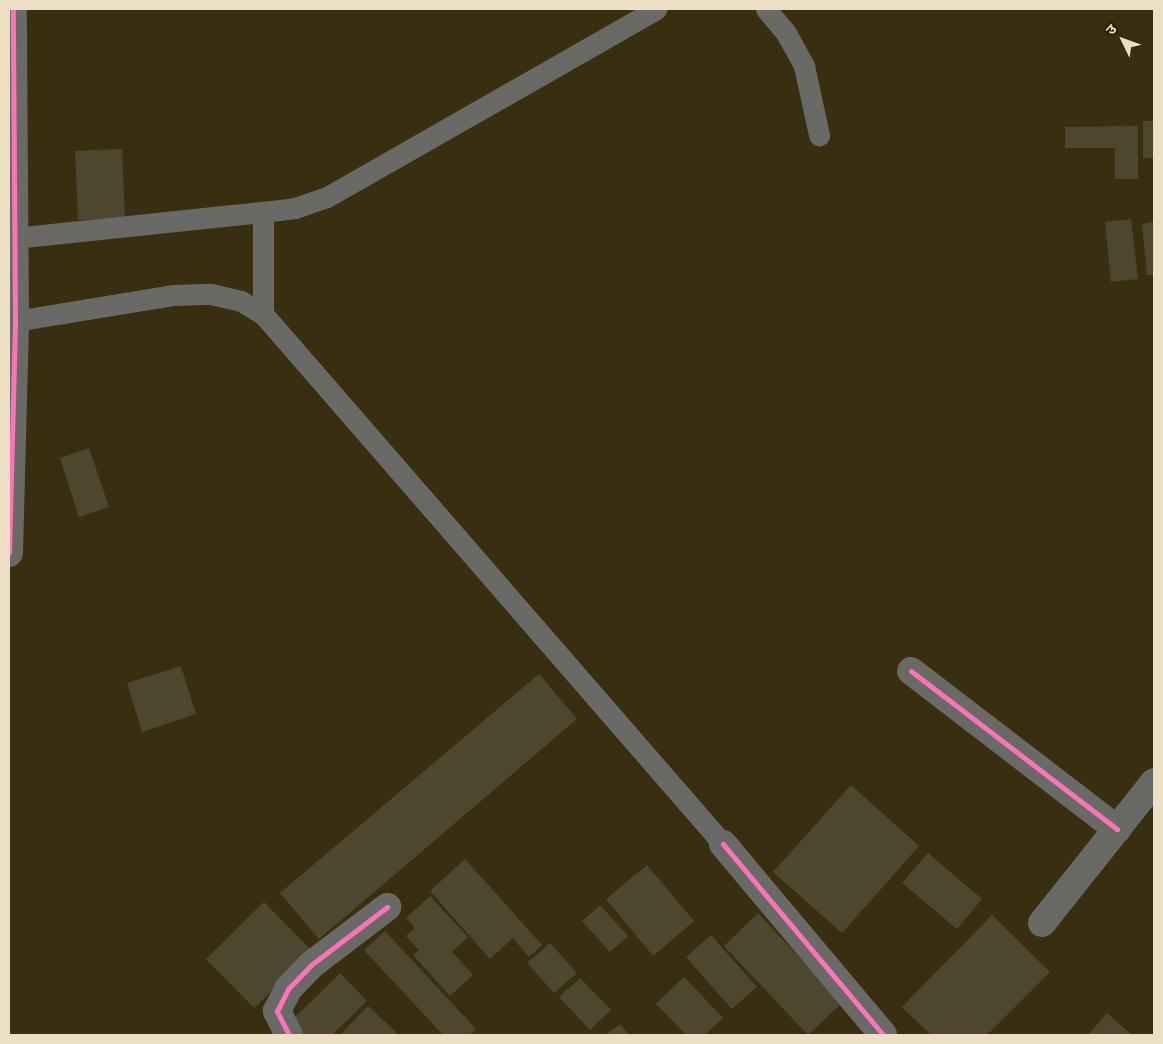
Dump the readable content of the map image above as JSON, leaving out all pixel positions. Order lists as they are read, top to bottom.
{
  "north": "top left"
}
